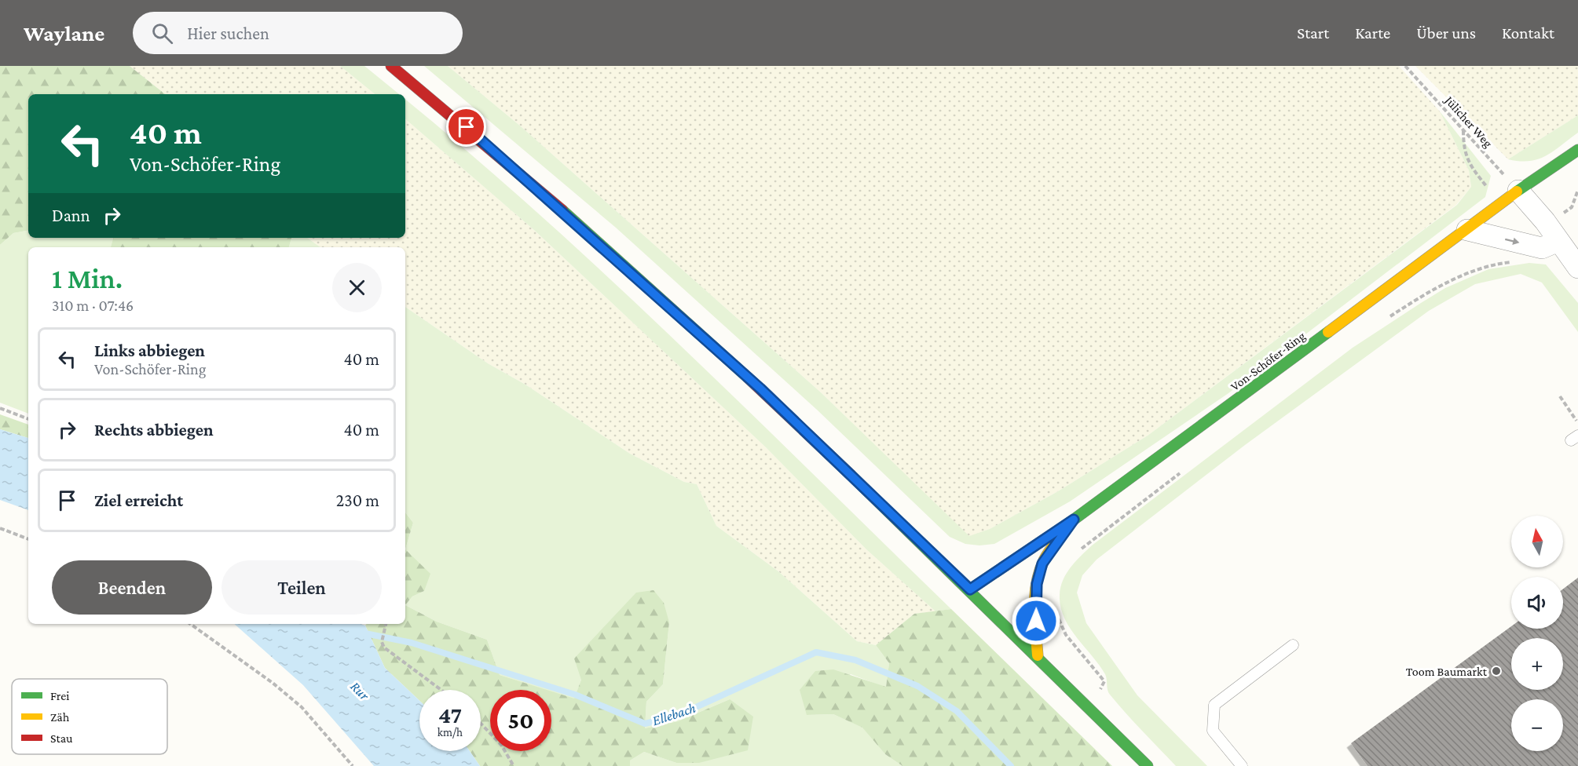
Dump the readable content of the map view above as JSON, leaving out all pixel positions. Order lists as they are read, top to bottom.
{
  "streets": {
    "main road": ["Von-Schöfer-Ring"],
    "path": ["Jülicher Weg"]
  },
  "crossings": [
    ["Jülicher Weg", "Von-Schöfer-Ring"]
  ],
  "water": ["Rur", "Ellebach"],
  "places": ["Toom Baumarkt"],
  "legend": ["Frei", "Zäh", "Stau"],
  "north": "top",
  "page": {
    "header": "Waylane",
    "search": "Hier suchen",
    "nav": [
      "Start",
      "Karte",
      "Über uns",
      "Kontakt"
    ],
    "turn": ["40 m", "Von-Schöfer-Ring"],
    "then": "Dann",
    "heading": ["1 Min.", "310 m · 07:46"],
    "list": [
      {
        "name": "Links abbiegen",
        "note": "Von-Schöfer-Ring",
        "value": "40 m"
      },
      {
        "name": "Rechts abbiegen",
        "value": "40 m"
      },
      {
        "name": "Ziel erreicht",
        "value": "230 m"
      }
    ],
    "map_buttons": ["+", "−"],
    "buttons": ["Beenden", "Teilen"],
    "speed": "47 km/h",
    "limit": "50"
  }
}
